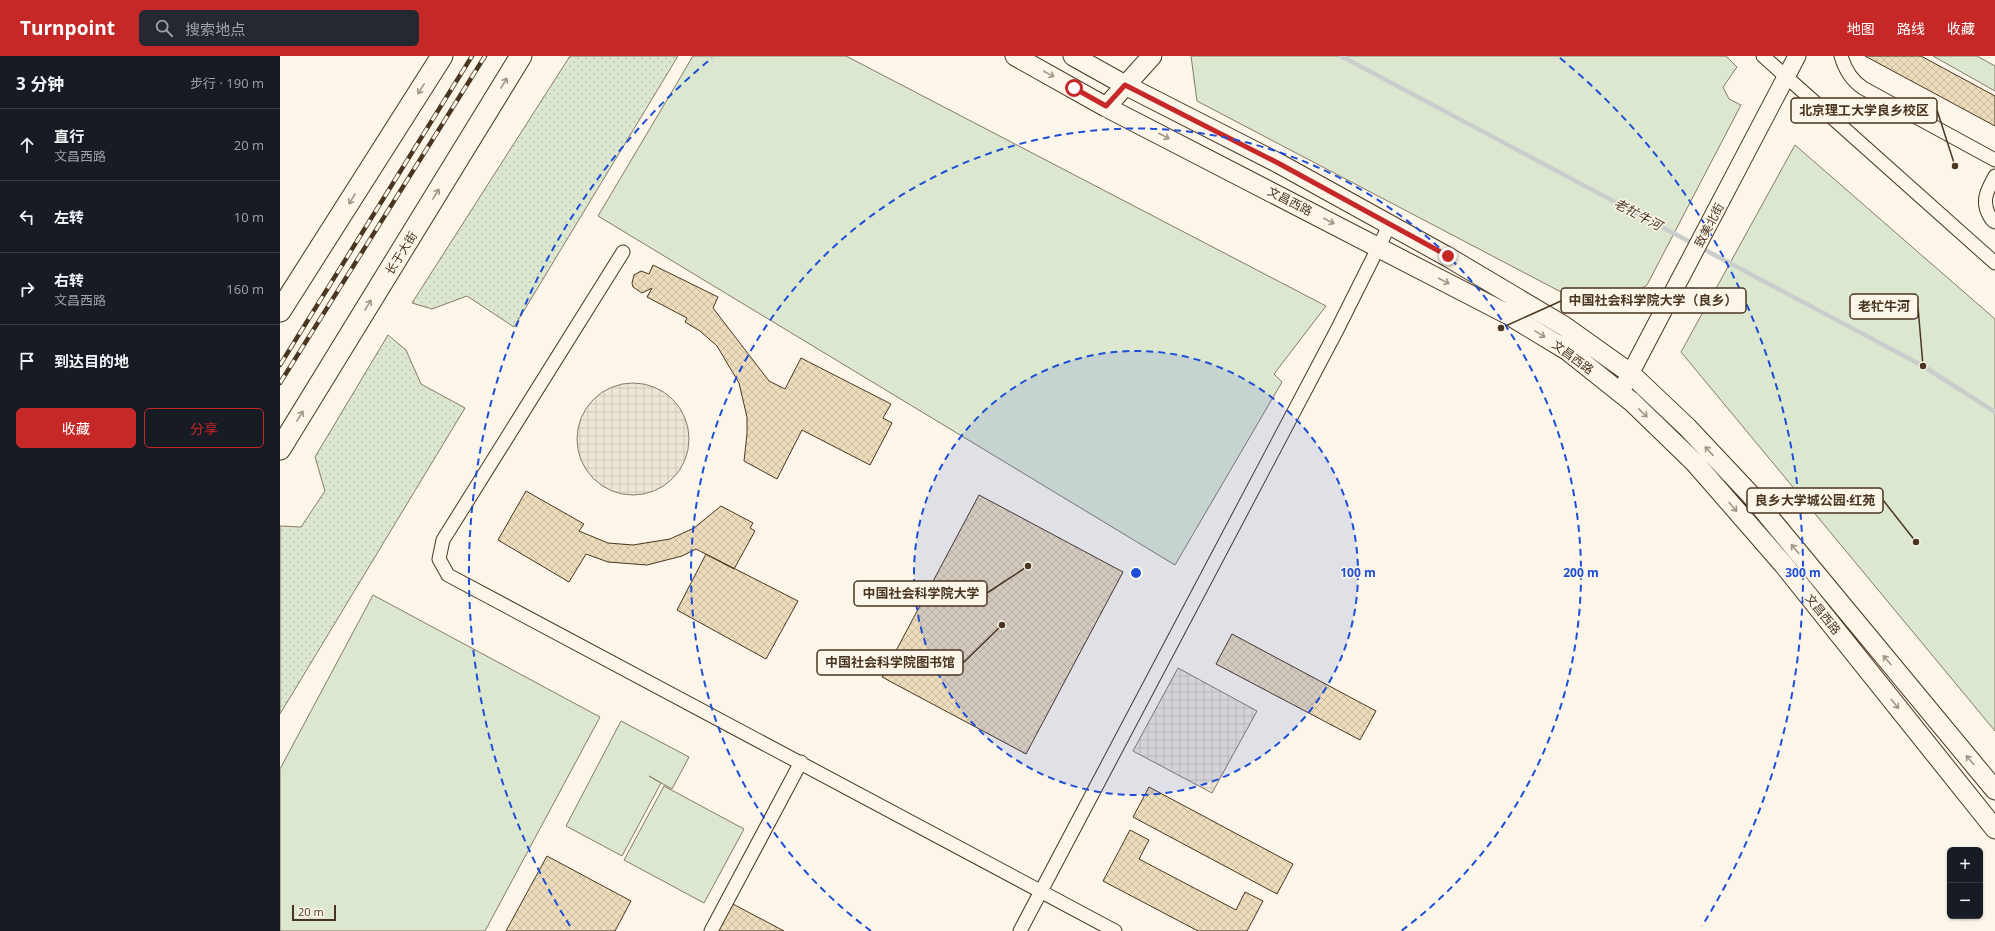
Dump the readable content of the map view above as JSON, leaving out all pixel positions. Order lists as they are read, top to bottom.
{
  "streets": {
    "main road": ["文昌西路", "长于大街"],
    "street": ["致美北街"]
  },
  "crossings": [
    ["文昌西路", "致美北街"]
  ],
  "water": ["老牤牛河"],
  "places": [
    "北京理工大学良乡校区",
    "中国社会科学院大学（良乡）",
    "老牤牛河",
    "良乡大学城公园·红苑",
    "中国社会科学院大学",
    "中国社会科学院图书馆"
  ],
  "scale_bar": "20 m",
  "page": {
    "header": "Turnpoint",
    "search": "搜索地点",
    "nav": ["地图", "路线", "收藏"],
    "heading": ["3 分钟", "步行 · 190 m"],
    "list": [
      ["直行", "文昌西路", "20 m"],
      ["左转", "10 m"],
      ["右转", "文昌西路", "160 m"],
      "到达目的地"
    ],
    "buttons": ["收藏", "分享"],
    "map_buttons": ["+", "−"],
    "scale": "20 m"
  },
  "rings": ["100 m", "200 m", "300 m"]
}
